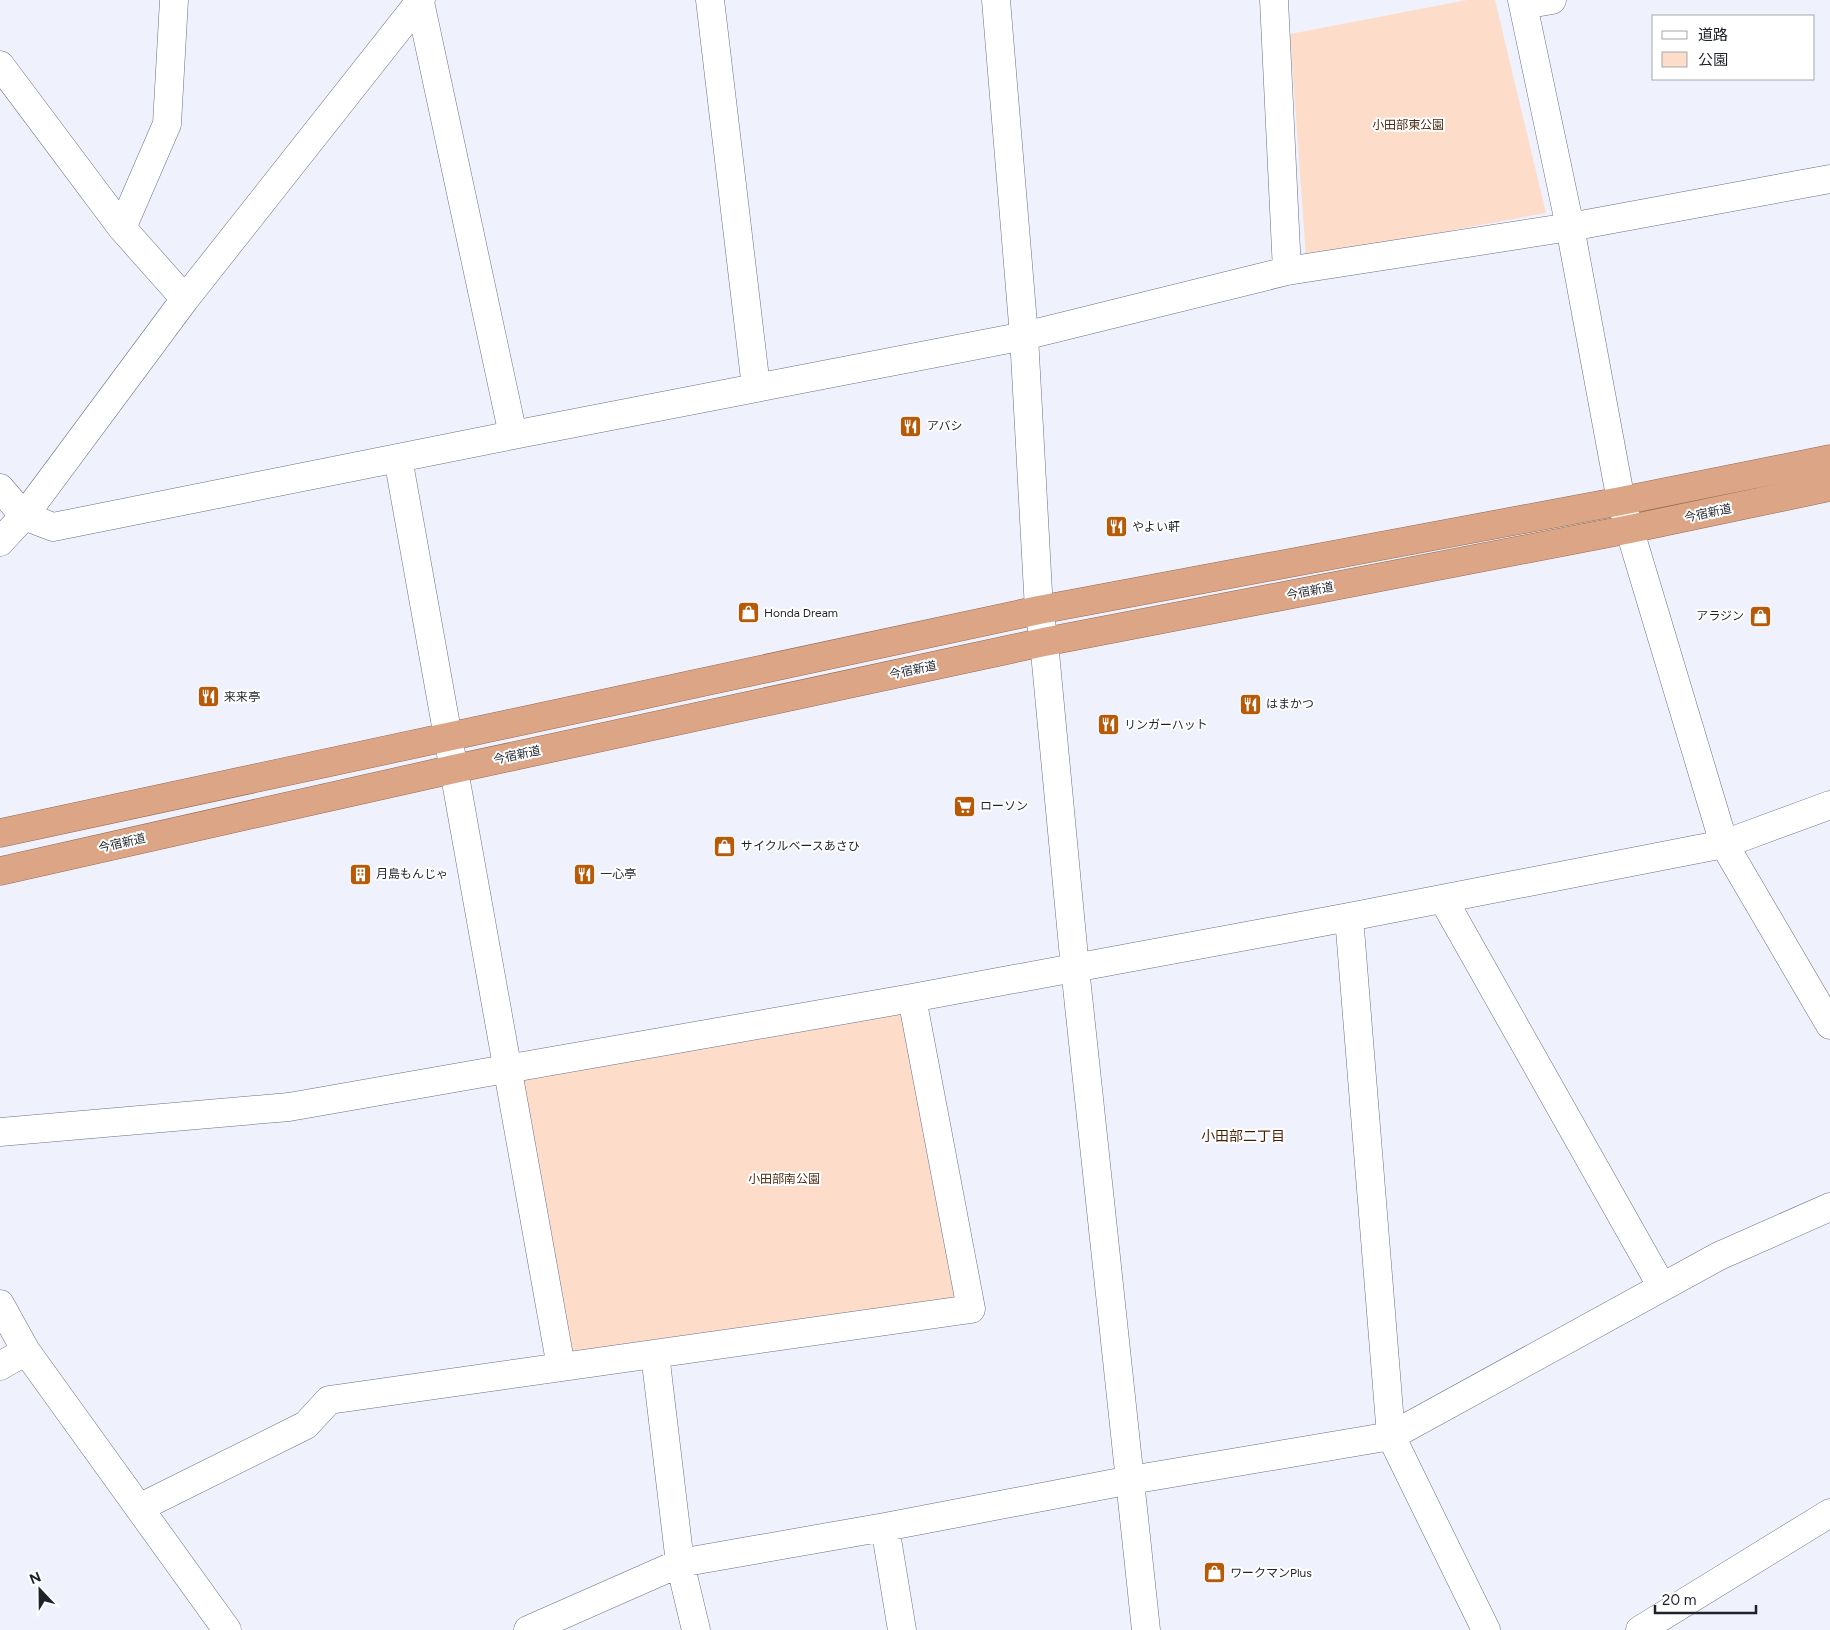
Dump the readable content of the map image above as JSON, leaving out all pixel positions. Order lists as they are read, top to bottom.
{
  "streets": {
    "highway": ["今宿新道"]
  },
  "districts": ["小田部二丁目"],
  "parks": ["小田部東公園", "小田部南公園"],
  "places": {
    "restaurant": [
      "アバシ",
      "やよい軒",
      "来来亭",
      "はまかつ",
      "リンガーハット",
      "一心亭"
    ],
    "shop": [
      "Honda Dream",
      "アラジン",
      "サイクルベースあさひ",
      "ワークマンPlus"
    ],
    "supermarket": ["ローソン"],
    "building": ["月島もんじゃ"]
  },
  "legend": ["道路", "公園"],
  "scale_bar": "20 m",
  "north": "top"
}
